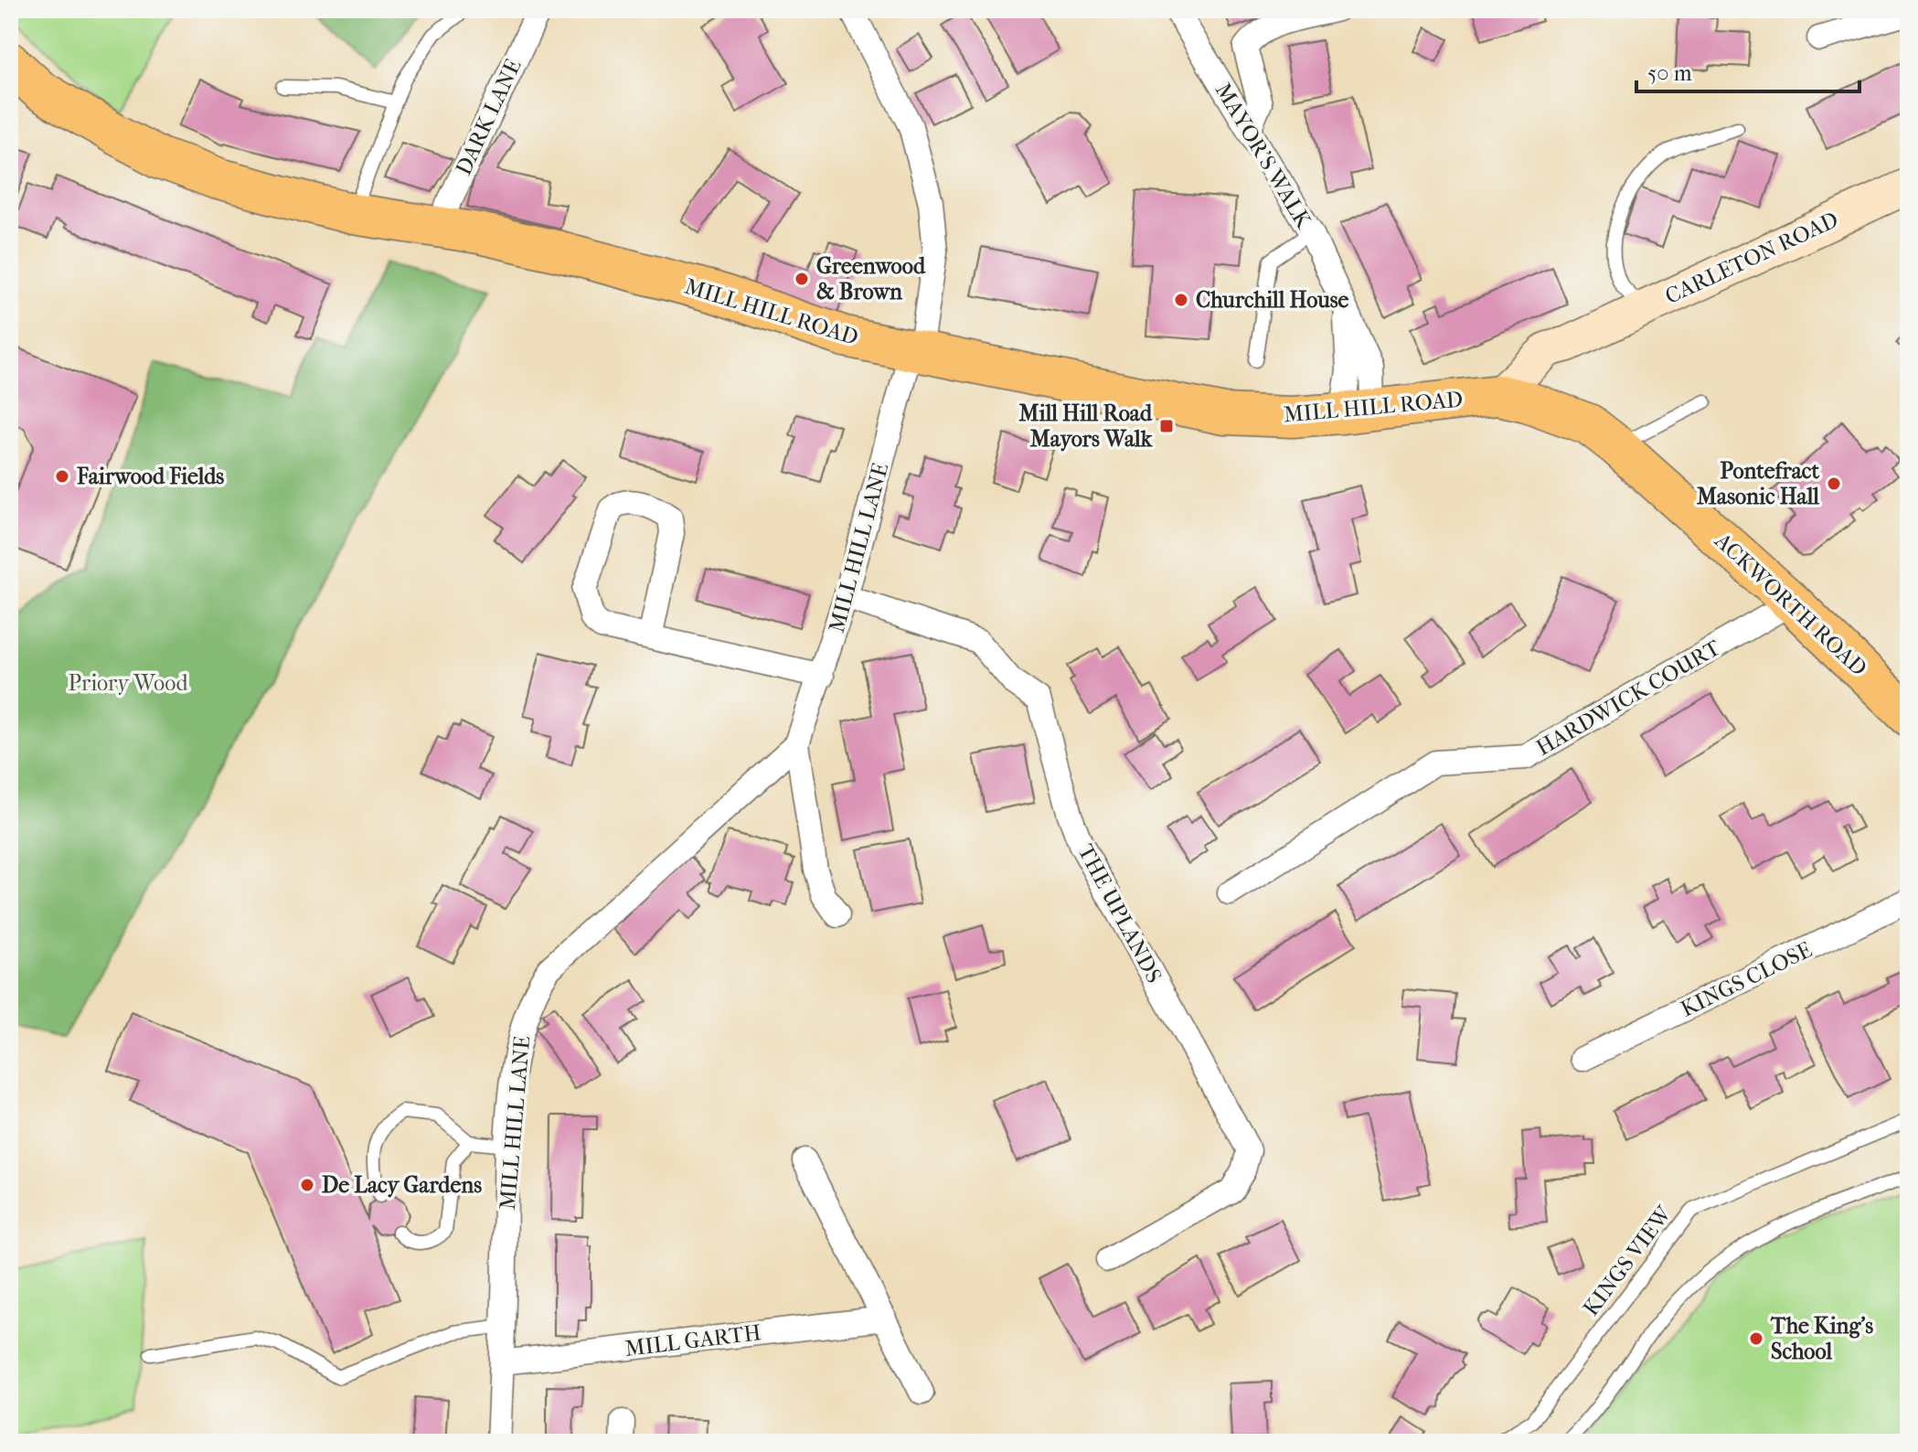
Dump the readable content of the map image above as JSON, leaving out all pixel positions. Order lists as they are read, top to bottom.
{
  "streets": {
    "highway": ["MILL HILL ROAD", "ACKWORTH ROAD"],
    "street": [
      "DARK LANE",
      "MAYOR'S WALK",
      "CARLETON ROAD",
      "MILL HILL LANE",
      "HARDWICK COURT",
      "THE UPLANDS",
      "KINGS CLOSE",
      "MILL GARTH"
    ],
    "lane": ["KINGS VIEW"]
  },
  "crossings": [
    ["DARK LANE", "MILL HILL ROAD"],
    ["MAYOR'S WALK", "MILL HILL ROAD"],
    ["CARLETON ROAD", "MILL HILL ROAD"],
    ["CARLETON ROAD", "ACKWORTH ROAD"],
    ["MILL HILL ROAD", "MILL HILL LANE"],
    ["MILL HILL ROAD", "ACKWORTH ROAD"],
    ["MILL HILL LANE", "THE UPLANDS"],
    ["MILL HILL LANE", "MILL GARTH"],
    ["ACKWORTH ROAD", "HARDWICK COURT"]
  ],
  "parks": ["Priory Wood"],
  "places": {
    "other": [
      "Greenwood & Brown",
      "Churchill House",
      "Fairwood Fields",
      "Pontefract Masonic Hall",
      "De Lacy Gardens",
      "The King's School"
    ],
    "transit": ["Mill Hill Road Mayors Walk"]
  },
  "scale_bar": "50 m"
}
